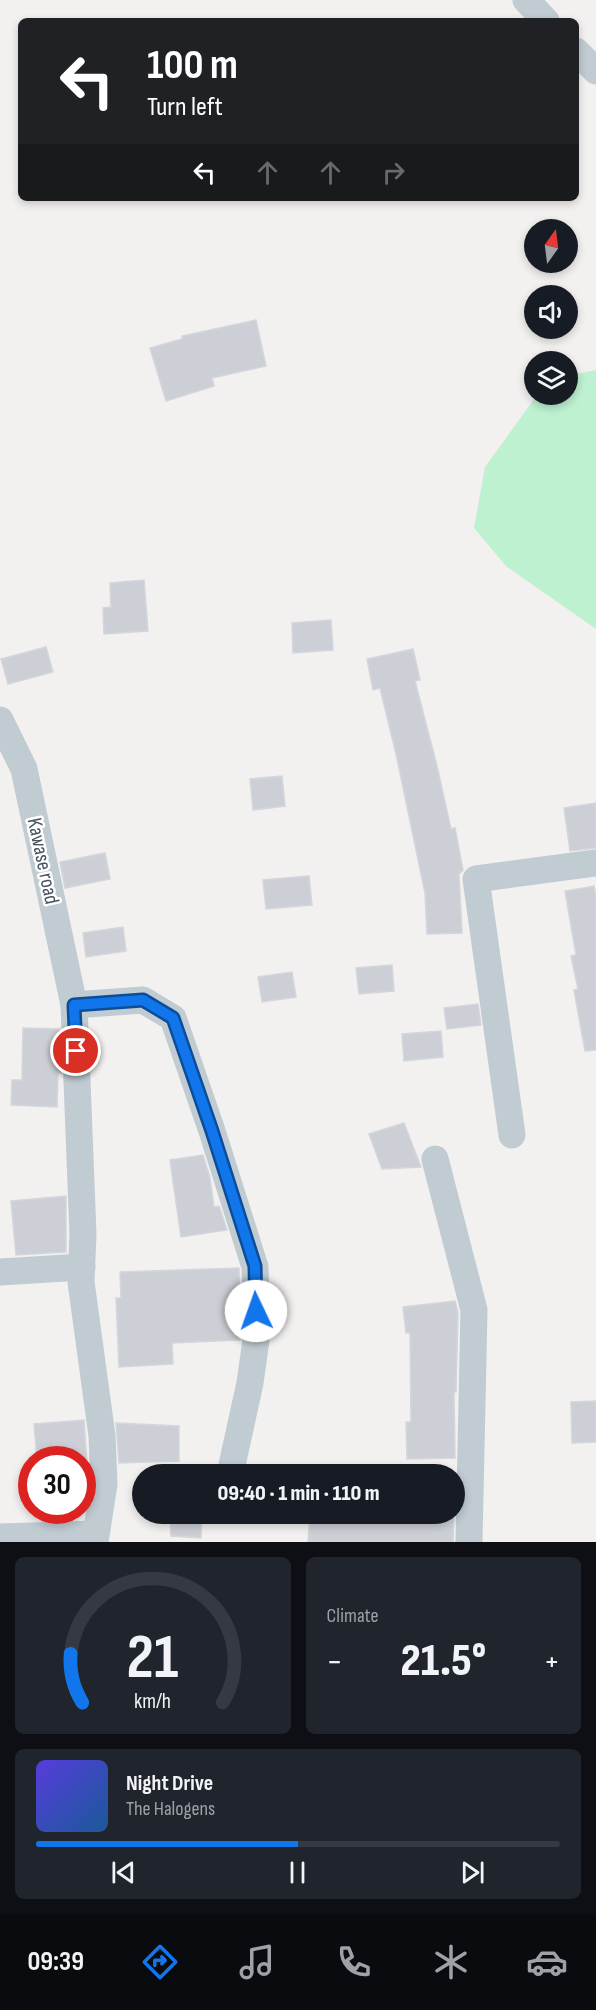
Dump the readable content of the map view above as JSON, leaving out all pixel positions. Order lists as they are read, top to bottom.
{
  "streets": {
    "street": ["Kawase road"]
  },
  "north": "top",
  "page": {
    "turn": ["100 m", "Turn left"],
    "limit": "30",
    "trip": "09:40 · 1 min · 110 m",
    "tile": "Climate",
    "heat": ["−", "21.5°", "+"],
    "song": ["Night Drive", "The Halogens"],
    "tabs": "09:39",
    "gauge": ["21", "km/h"]
  }
}
